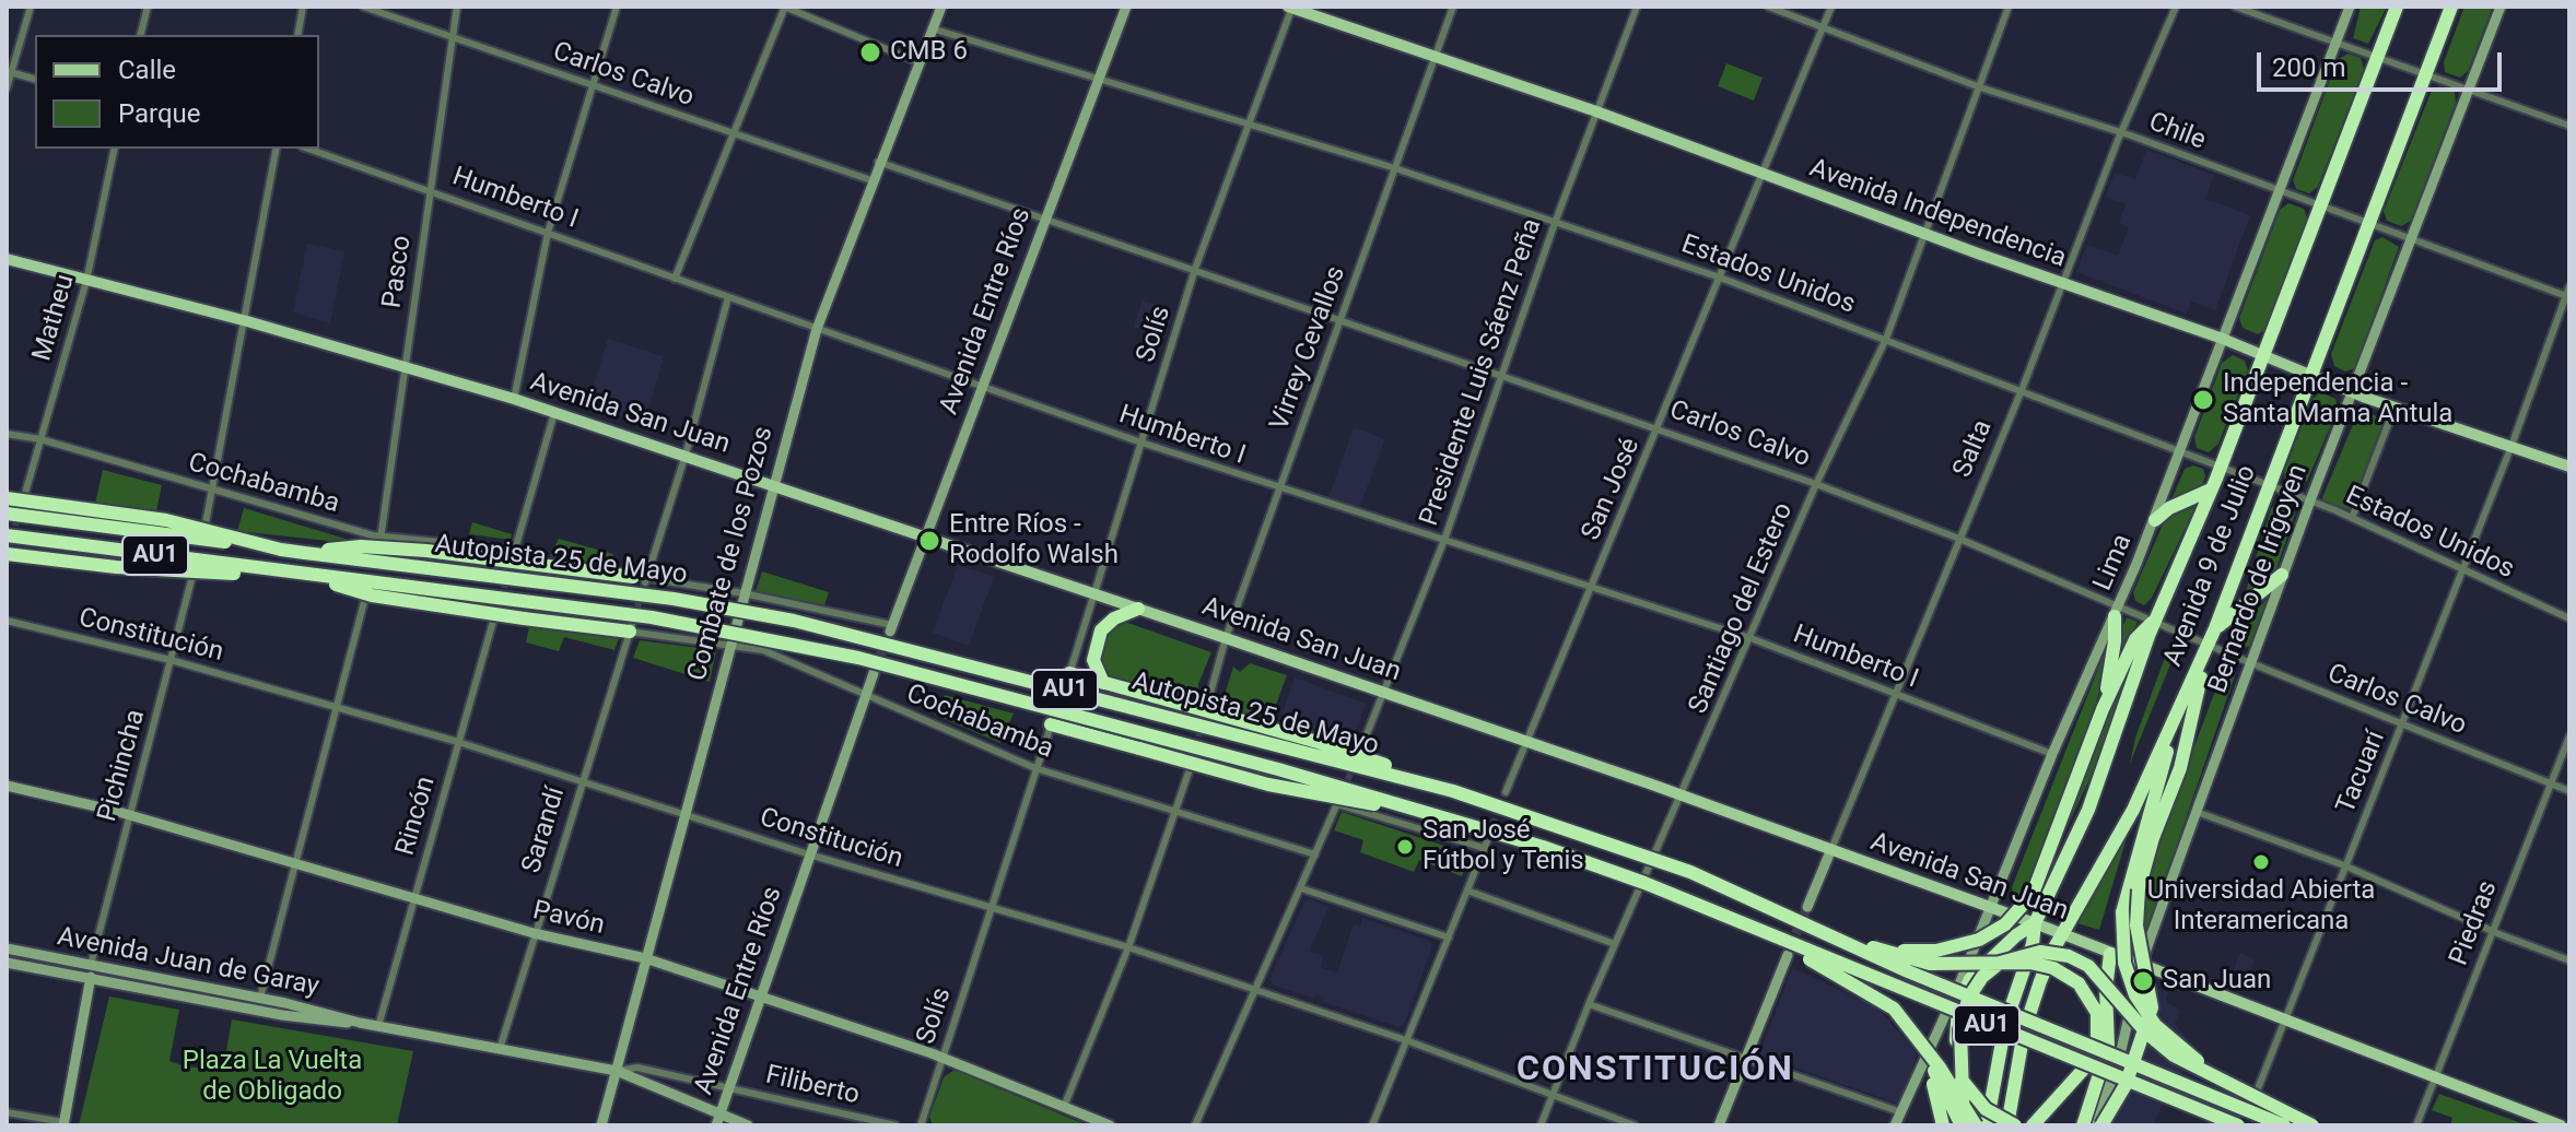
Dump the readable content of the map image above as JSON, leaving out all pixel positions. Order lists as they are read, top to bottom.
{
  "streets": {
    "highway": ["AU1", "Autopista 25 de Mayo", "Avenida 9 de Julio"],
    "main road": ["Avenida Independencia", "Avenida San Juan"],
    "street": [
      "Carlos Calvo",
      "Chile",
      "Humberto I",
      "Pasco",
      "Estados Unidos",
      "Avenida Entre Ríos",
      "Matheu",
      "Solís",
      "Virrey Cevallos",
      "Presidente Luis Sáenz Peña",
      "Salta",
      "Cochabamba",
      "San José",
      "Combate de los Pozos",
      "Lima",
      "Bernardo de Irigoyen",
      "Santiago del Estero",
      "Constitución",
      "Pichincha",
      "Tacuarí",
      "Rincón",
      "Sarandí",
      "Pavón",
      "Piedras",
      "Avenida Juan de Garay",
      "Filiberto"
    ]
  },
  "crossings": [
    ["Carlos Calvo", "Pasco"],
    ["Carlos Calvo", "Avenida Entre Ríos"],
    ["Carlos Calvo", "Solís"],
    ["Carlos Calvo", "Virrey Cevallos"],
    ["Carlos Calvo", "Presidente Luis Sáenz Peña"],
    ["Carlos Calvo", "Salta"],
    ["Carlos Calvo", "San José"],
    ["Carlos Calvo", "Combate de los Pozos"],
    ["Carlos Calvo", "Lima"],
    ["Carlos Calvo", "Avenida 9 de Julio"],
    ["Carlos Calvo", "Bernardo de Irigoyen"],
    ["Carlos Calvo", "Santiago del Estero"],
    ["Carlos Calvo", "Tacuarí"],
    ["Carlos Calvo", "Piedras"],
    ["Chile", "Salta"],
    ["Chile", "San José"],
    ["Chile", "Lima"],
    ["Chile", "Avenida 9 de Julio"],
    ["Chile", "Bernardo de Irigoyen"],
    ["Chile", "Santiago del Estero"],
    ["Chile", "Tacuarí"],
    ["Humberto I", "Pasco"],
    ["Humberto I", "Avenida Entre Ríos"],
    ["Humberto I", "Solís"],
    ["Humberto I", "Virrey Cevallos"],
    ["Humberto I", "Presidente Luis Sáenz Peña"],
    ["Humberto I", "Salta"],
    ["Humberto I", "San José"],
    ["Humberto I", "Combate de los Pozos"],
    ["Humberto I", "Lima"],
    ["Humberto I", "Santiago del Estero"],
    ["Avenida Independencia", "Solís"],
    ["Avenida Independencia", "Virrey Cevallos"],
    ["Avenida Independencia", "Presidente Luis Sáenz Peña"],
    ["Avenida Independencia", "Salta"],
    ["Avenida Independencia", "San José"],
    ["Avenida Independencia", "Lima"],
    ["Avenida Independencia", "Avenida 9 de Julio"],
    ["Avenida Independencia", "Bernardo de Irigoyen"],
    ["Avenida Independencia", "Santiago del Estero"],
    ["Avenida Independencia", "Tacuarí"],
    ["Pasco", "Avenida San Juan"],
    ["Pasco", "Cochabamba"],
    ["Estados Unidos", "Avenida Entre Ríos"],
    ["Estados Unidos", "Solís"],
    ["Estados Unidos", "Virrey Cevallos"],
    ["Estados Unidos", "Presidente Luis Sáenz Peña"],
    ["Estados Unidos", "Salta"],
    ["Estados Unidos", "San José"],
    ["Estados Unidos", "Combate de los Pozos"],
    ["Estados Unidos", "Lima"],
    ["Estados Unidos", "Avenida 9 de Julio"],
    ["Estados Unidos", "Bernardo de Irigoyen"],
    ["Estados Unidos", "Santiago del Estero"],
    ["Estados Unidos", "Tacuarí"],
    ["Avenida Entre Ríos", "Avenida San Juan"],
    ["Avenida Entre Ríos", "Cochabamba"],
    ["Avenida Entre Ríos", "Constitución"],
    ["Avenida Entre Ríos", "Pavón"],
    ["Avenida Entre Ríos", "Avenida Juan de Garay"],
    ["Avenida Entre Ríos", "Filiberto"],
    ["Matheu", "Avenida San Juan"],
    ["Matheu", "Cochabamba"],
    ["Solís", "Avenida San Juan"],
    ["Solís", "Cochabamba"],
    ["Solís", "Constitución"],
    ["Solís", "Pavón"],
    ["Virrey Cevallos", "Avenida San Juan"],
    ["Presidente Luis Sáenz Peña", "Avenida San Juan"],
    ["Avenida San Juan", "Salta"],
    ["Avenida San Juan", "Cochabamba"],
    ["Avenida San Juan", "San José"],
    ["Avenida San Juan", "Combate de los Pozos"],
    ["Avenida San Juan", "Lima"],
    ["Avenida San Juan", "Avenida 9 de Julio"],
    ["Avenida San Juan", "Bernardo de Irigoyen"],
    ["Avenida San Juan", "Santiago del Estero"],
    ["Avenida San Juan", "Tacuarí"],
    ["Avenida San Juan", "Piedras"],
    ["Cochabamba", "Combate de los Pozos"],
    ["Cochabamba", "Sarandí"],
    ["Combate de los Pozos", "Constitución"],
    ["Combate de los Pozos", "Pavón"],
    ["Combate de los Pozos", "Avenida Juan de Garay"],
    ["Combate de los Pozos", "Filiberto"],
    ["Autopista 25 de Mayo", "Tacuarí"],
    ["Santiago del Estero", "Constitución"],
    ["Constitución", "Pichincha"],
    ["Constitución", "Rincón"],
    ["Constitución", "Sarandí"],
    ["Pichincha", "Pavón"],
    ["Pichincha", "Avenida Juan de Garay"],
    ["Rincón", "Pavón"],
    ["Rincón", "Avenida Juan de Garay"],
    ["Sarandí", "Pavón"],
    ["Sarandí", "Avenida Juan de Garay"],
    ["Avenida Juan de Garay", "Filiberto"]
  ],
  "districts": ["CONSTITUCIÓN"],
  "parks": ["Plaza La Vuelta de Obligado"],
  "places": [
    "CMB 6",
    "Independencia - Santa Mama Antula",
    "Entre Ríos - Rodolfo Walsh",
    "San José Fútbol y Tenis",
    "Universidad Abierta Interamericana",
    "San Juan"
  ],
  "legend": ["Calle", "Parque"],
  "scale_bar": "200 m"
}
